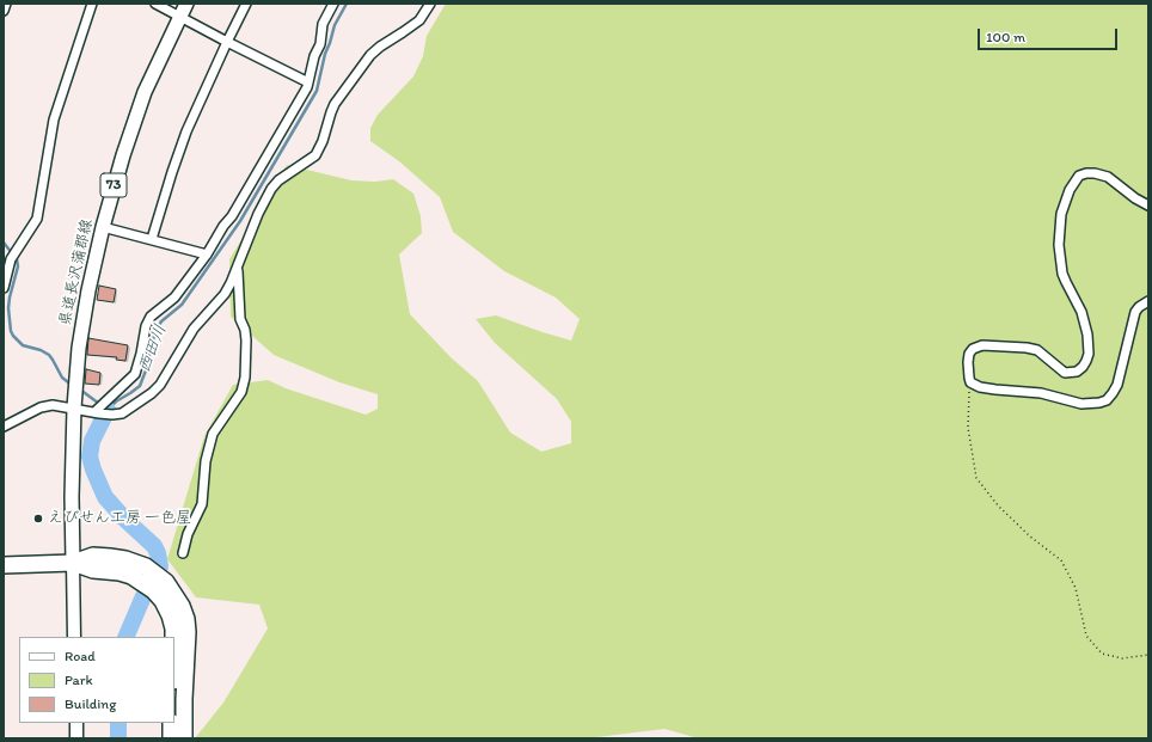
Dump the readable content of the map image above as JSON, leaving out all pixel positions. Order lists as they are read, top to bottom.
{
  "streets": {
    "main road": ["73", "県道長沢蒲郡線"]
  },
  "water": ["西田川"],
  "places": ["えびせん工房 一色屋"],
  "legend": ["Road", "Park", "Building"],
  "scale_bar": "100 m"
}
